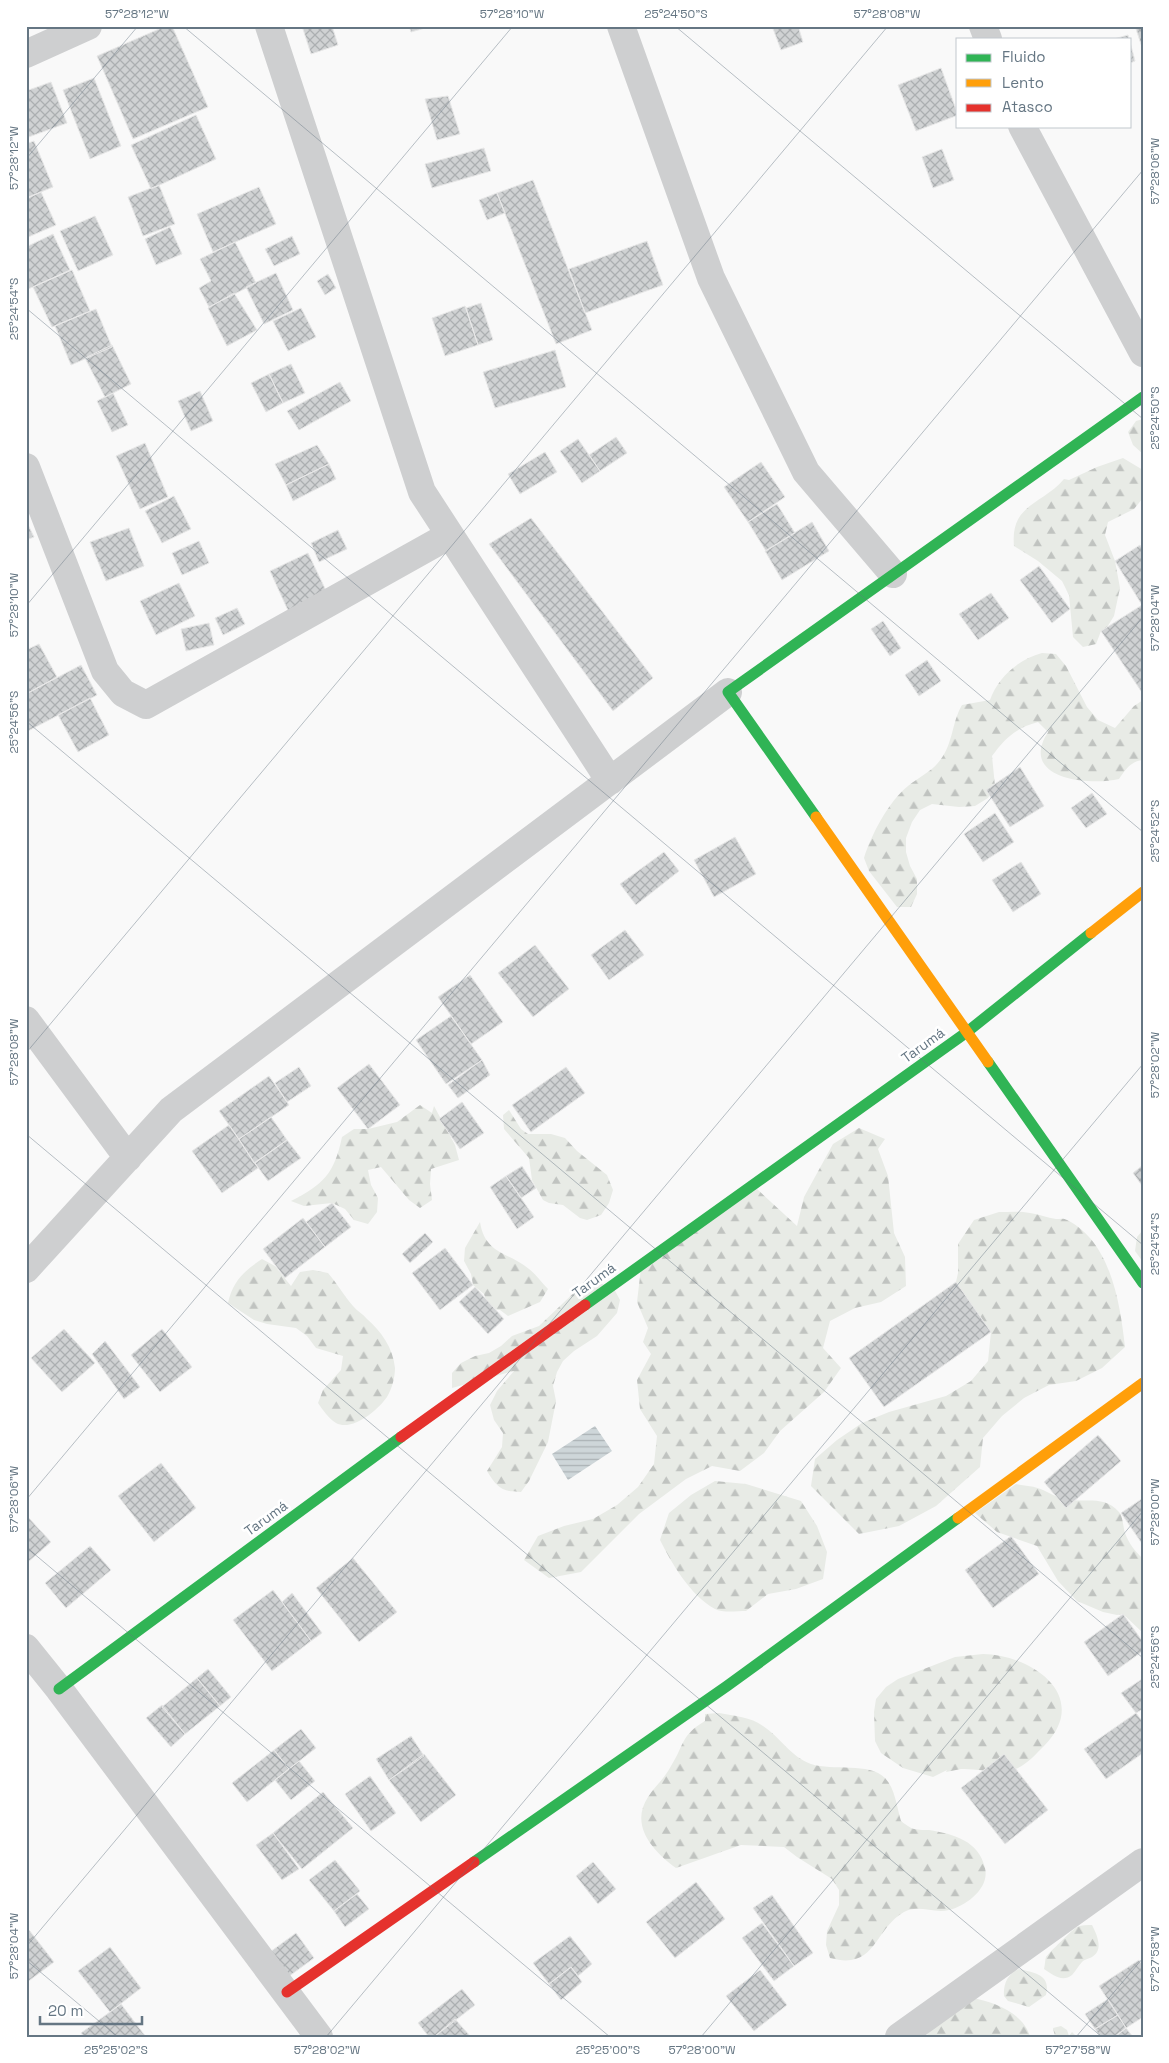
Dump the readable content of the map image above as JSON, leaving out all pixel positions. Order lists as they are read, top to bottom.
{
  "streets": {
    "street": ["Tarumá"]
  },
  "legend": ["Fluido", "Lento", "Atasco"],
  "scale_bar": "20 m",
  "coordinates": [
    "57°28'12\"W",
    "57°28'10\"W",
    "25°24'50\"S",
    "57°28'08\"W",
    "57°28'06\"W",
    "25°24'54\"S",
    "57°28'04\"W",
    "25°24'56\"S",
    "25°24'52\"S",
    "57°28'02\"W",
    "57°28'00\"W",
    "57°27'58\"W",
    "25°25'02\"S",
    "25°25'00\"S"
  ]
}
